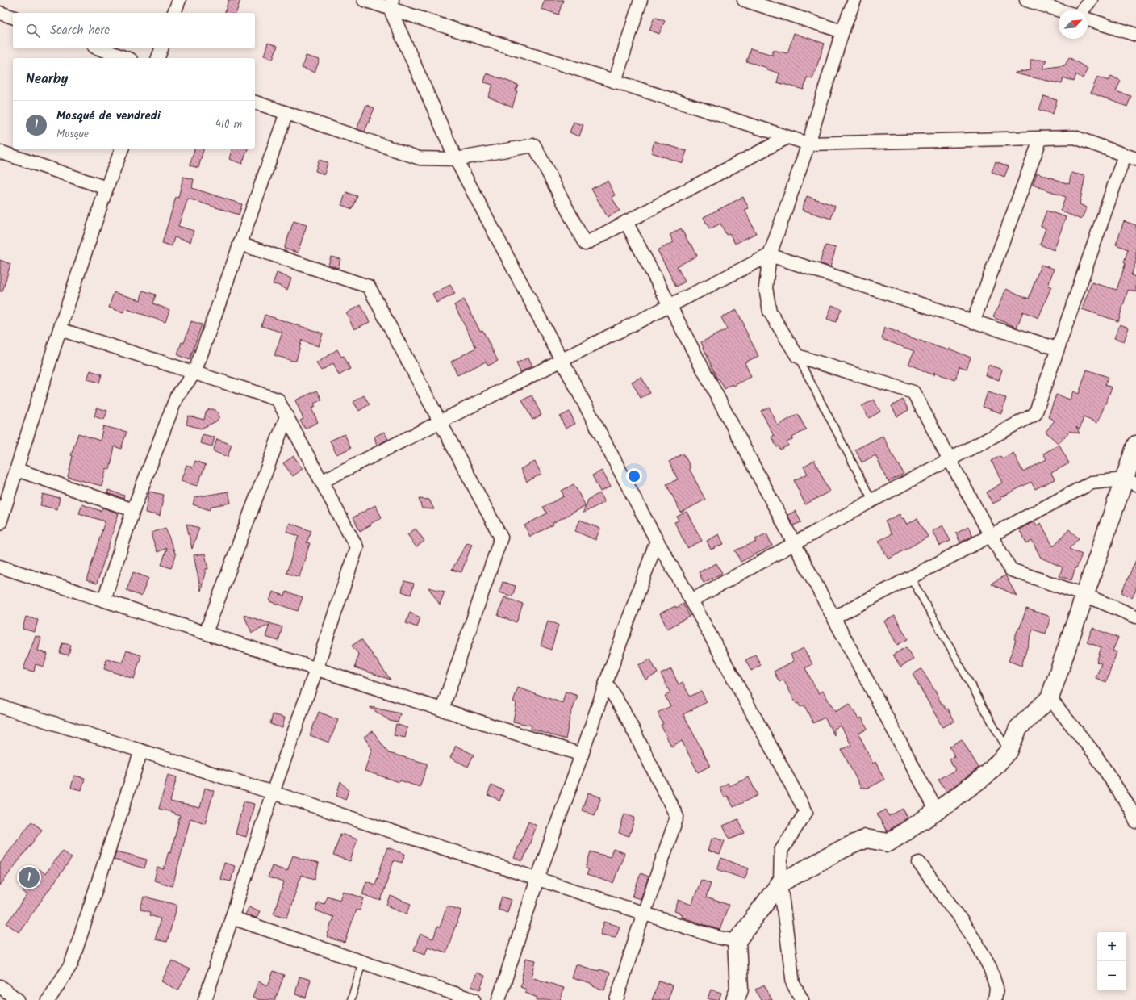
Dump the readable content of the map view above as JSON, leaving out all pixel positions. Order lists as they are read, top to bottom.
{
  "north": "top right",
  "page": {
    "search": "Search here",
    "heading": "Nearby",
    "list": [
      {
        "mark": "1",
        "name": "Mosqué de vendredi",
        "note": "Mosque",
        "value": "410 m"
      }
    ],
    "pins": "1",
    "map_buttons": ["+", "−"]
  }
}
